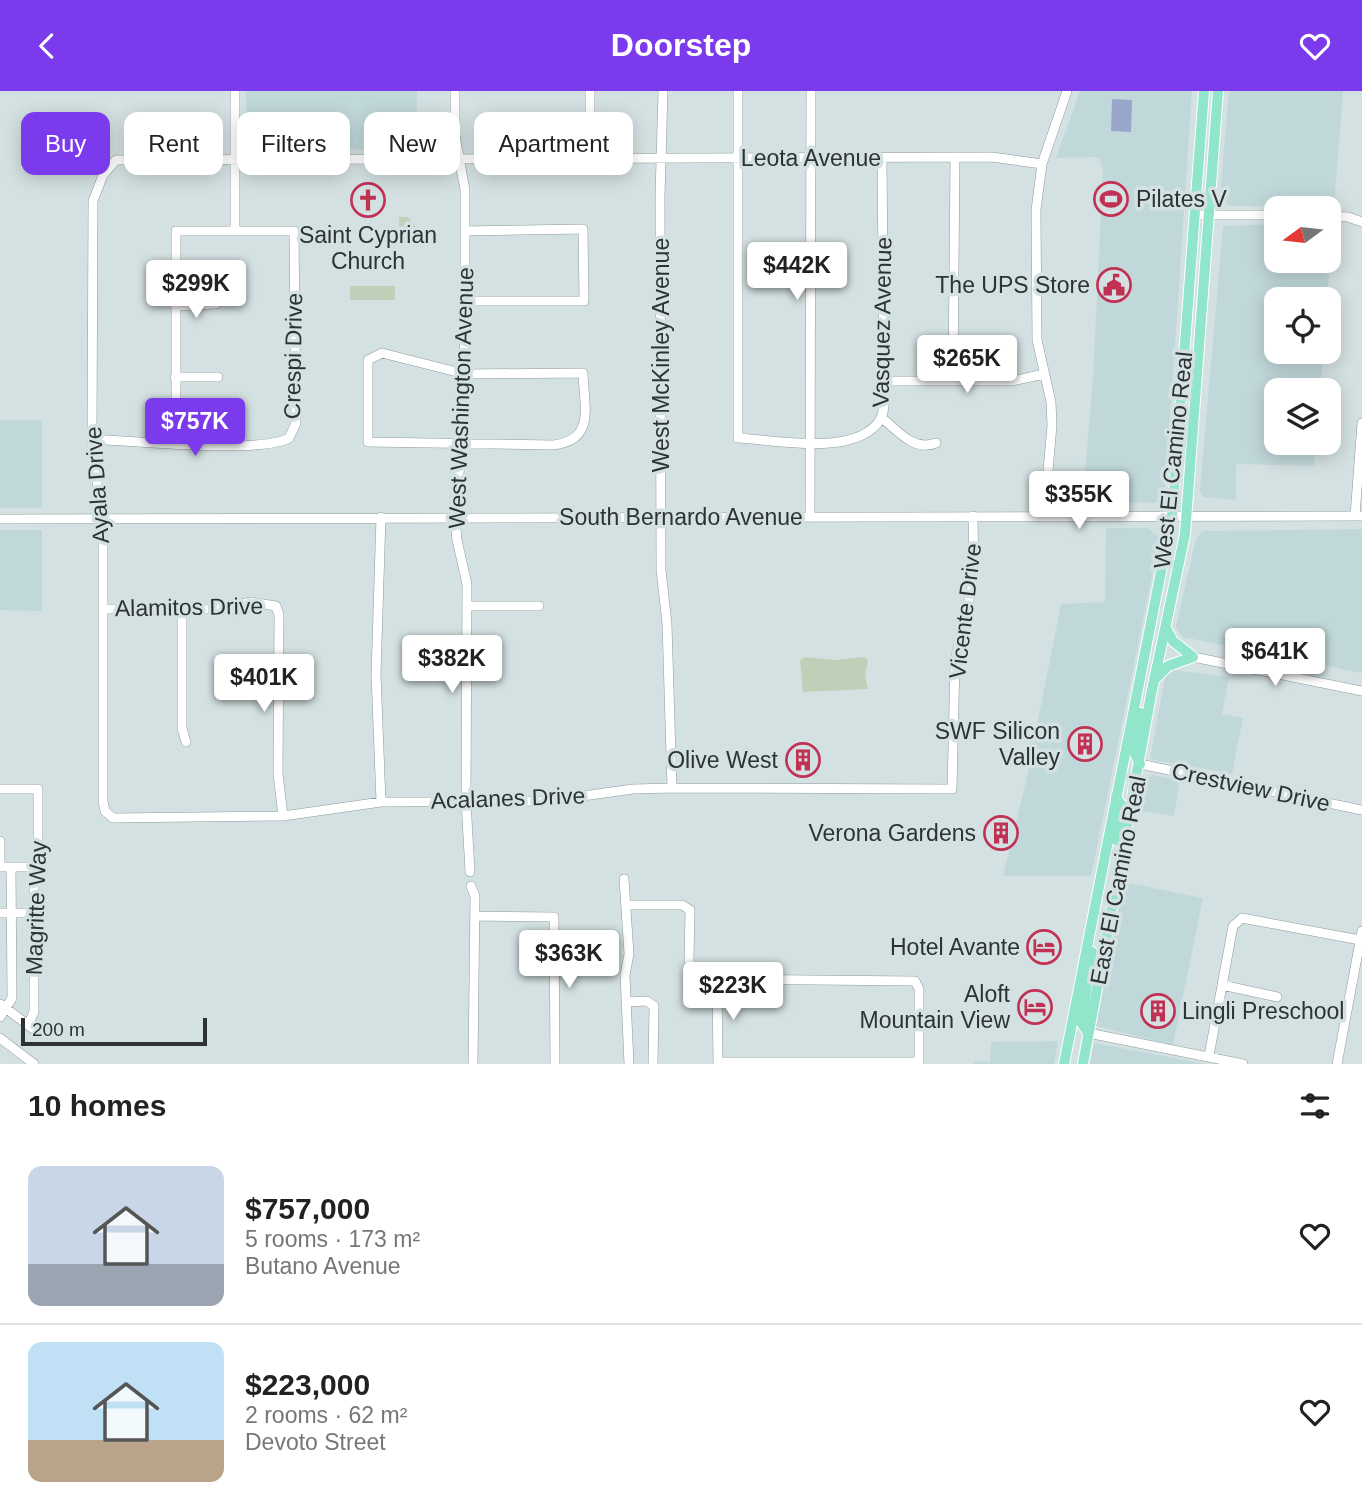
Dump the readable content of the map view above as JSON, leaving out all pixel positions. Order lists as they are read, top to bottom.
{
  "streets": {
    "main road": ["West El Camino Real", "East El Camino Real"],
    "street": [
      "Leota Avenue",
      "Vasquez Avenue",
      "West McKinley Avenue",
      "Crespi Drive",
      "West Washington Avenue",
      "Ayala Drive",
      "South Bernardo Avenue",
      "Alamitos Drive",
      "Vicente Drive",
      "Crestview Drive",
      "Acalanes Drive",
      "Magritte Way"
    ]
  },
  "crossings": [
    ["Leota Avenue", "Vasquez Avenue"],
    ["Leota Avenue", "West McKinley Avenue"],
    ["Leota Avenue", "West Washington Avenue"],
    ["Leota Avenue", "Ayala Drive"],
    ["West McKinley Avenue", "South Bernardo Avenue"],
    ["West McKinley Avenue", "Acalanes Drive"],
    ["West Washington Avenue", "South Bernardo Avenue"],
    ["West Washington Avenue", "Acalanes Drive"],
    ["West El Camino Real", "South Bernardo Avenue"],
    ["West El Camino Real", "East El Camino Real"],
    ["Ayala Drive", "South Bernardo Avenue"],
    ["Ayala Drive", "Alamitos Drive"],
    ["Ayala Drive", "Acalanes Drive"],
    ["South Bernardo Avenue", "Vicente Drive"],
    ["Alamitos Drive", "Acalanes Drive"],
    ["Vicente Drive", "Acalanes Drive"],
    ["Crestview Drive", "East El Camino Real"]
  ],
  "places": {
    "sports": ["Pilates V"],
    "church": ["Saint Cyprian Church"],
    "public building": ["The UPS Store"],
    "building": [
      "SWF Silicon Valley",
      "Olive West",
      "Verona Gardens",
      "Lingli Preschool"
    ],
    "hotel": ["Hotel Avante", "Aloft Mountain View"]
  },
  "scale_bar": "200 m",
  "north": "left",
  "page": {
    "header": "Doorstep",
    "chip": [
      "Buy",
      "Rent",
      "Filters",
      "New",
      "Apartment"
    ],
    "price": [
      "$442K",
      "$299K",
      "$265K",
      "$757K",
      "$355K",
      "$641K",
      "$382K",
      "$401K",
      "$363K",
      "$223K"
    ],
    "scale": "200 m",
    "heading": "10 homes",
    "list": [
      {
        "name": "$757,000",
        "note": "5 rooms · 173 m² · Butano Avenue"
      },
      {
        "name": "$223,000",
        "note": "2 rooms · 62 m² · Devoto Street"
      }
    ]
  }
}
